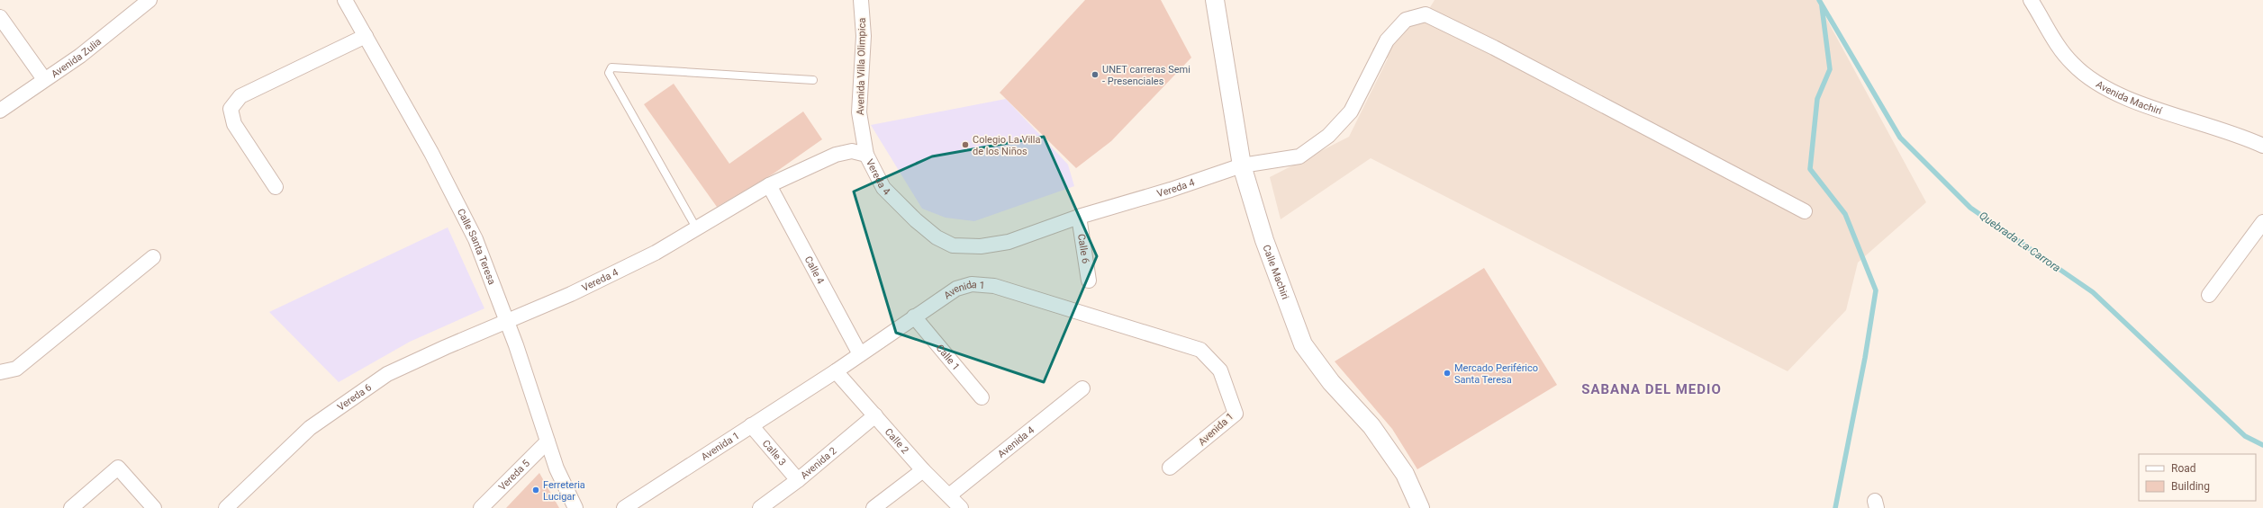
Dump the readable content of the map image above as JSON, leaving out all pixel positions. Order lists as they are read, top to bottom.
{
  "streets": {
    "street": [
      "Avenida Zulia",
      "Avenida Villa Olimpica",
      "Avenida Machirí",
      "Vereda 4",
      "Calle Santa Teresa",
      "Calle 6",
      "Calle 4",
      "Calle Machiri",
      "Avenida 1",
      "Calle 1",
      "Vereda 6",
      "Calle 2",
      "Avenida 4",
      "Calle 3",
      "Avenida 2",
      "Vereda 5"
    ]
  },
  "crossings": [
    ["Avenida Villa Olimpica", "Vereda 4"],
    ["Vereda 4", "Calle Santa Teresa"],
    ["Vereda 4", "Calle 6"],
    ["Vereda 4", "Calle 4"],
    ["Vereda 4", "Calle Machiri"],
    ["Vereda 4", "Vereda 6"],
    ["Calle Santa Teresa", "Vereda 6"],
    ["Calle Santa Teresa", "Vereda 5"],
    ["Calle 4", "Avenida 1"],
    ["Avenida 1", "Calle 1"],
    ["Avenida 1", "Calle 2"],
    ["Avenida 1", "Calle 3"],
    ["Calle 2", "Avenida 4"],
    ["Calle 2", "Avenida 2"],
    ["Calle 3", "Avenida 2"]
  ],
  "districts": ["SABANA DEL MEDIO"],
  "water": ["Quebrada La Carrora"],
  "places": [
    "UNET carreras Semi - Presenciales",
    "Colegio La Villa de los Niños",
    "Mercado Periférico Santa Teresa",
    "Ferreteria Lucigar"
  ],
  "legend": ["Road", "Building"]
}
